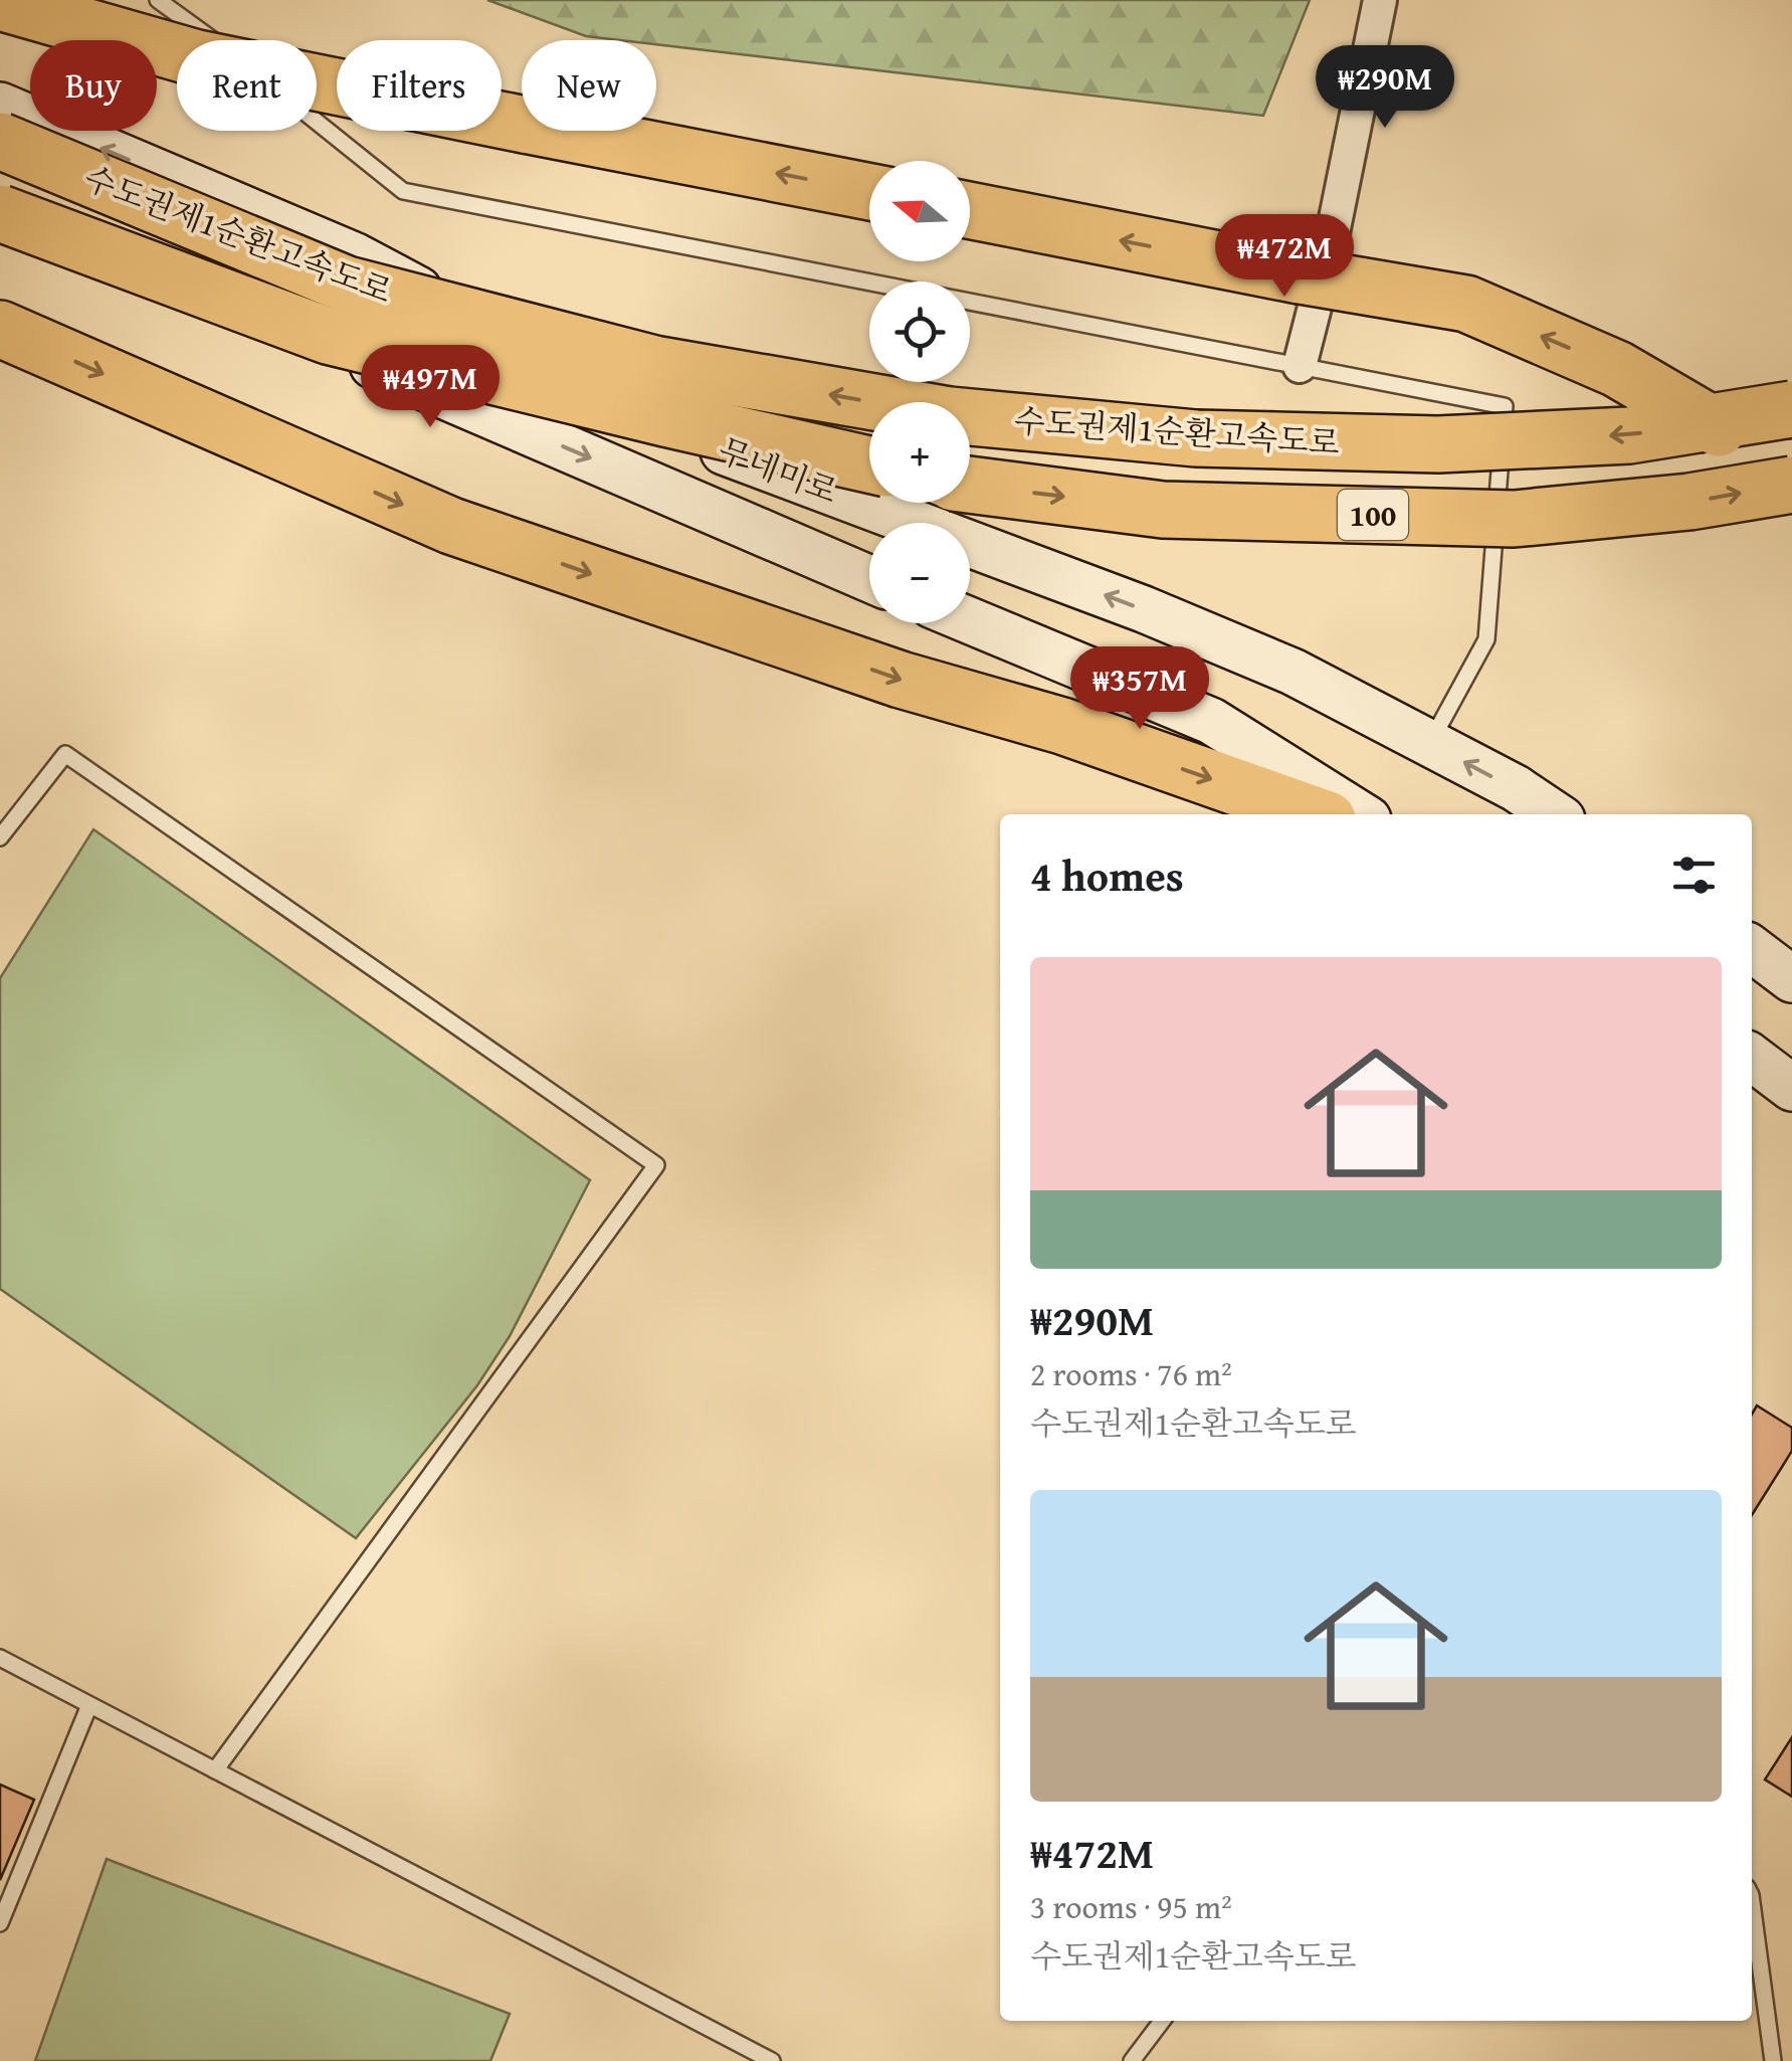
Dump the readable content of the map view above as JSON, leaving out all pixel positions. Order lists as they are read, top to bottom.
{
  "streets": {
    "highway": ["수도권제1순환고속도로", "100"],
    "main road": ["무네미로"]
  },
  "crossings": [
    ["수도권제1순환고속도로", "무네미로"]
  ],
  "north": "left",
  "page": {
    "chip": [
      "Buy",
      "Rent",
      "Filters",
      "New"
    ],
    "price": [
      "₩290M",
      "₩472M",
      "₩497M",
      "₩357M"
    ],
    "map_buttons": ["+", "−"],
    "heading": "4 homes",
    "list": [
      {
        "name": "₩290M",
        "note": "2 rooms · 76 m² · 수도권제1순환고속도로"
      },
      {
        "name": "₩472M",
        "note": "3 rooms · 95 m² · 수도권제1순환고속도로"
      }
    ]
  }
}
